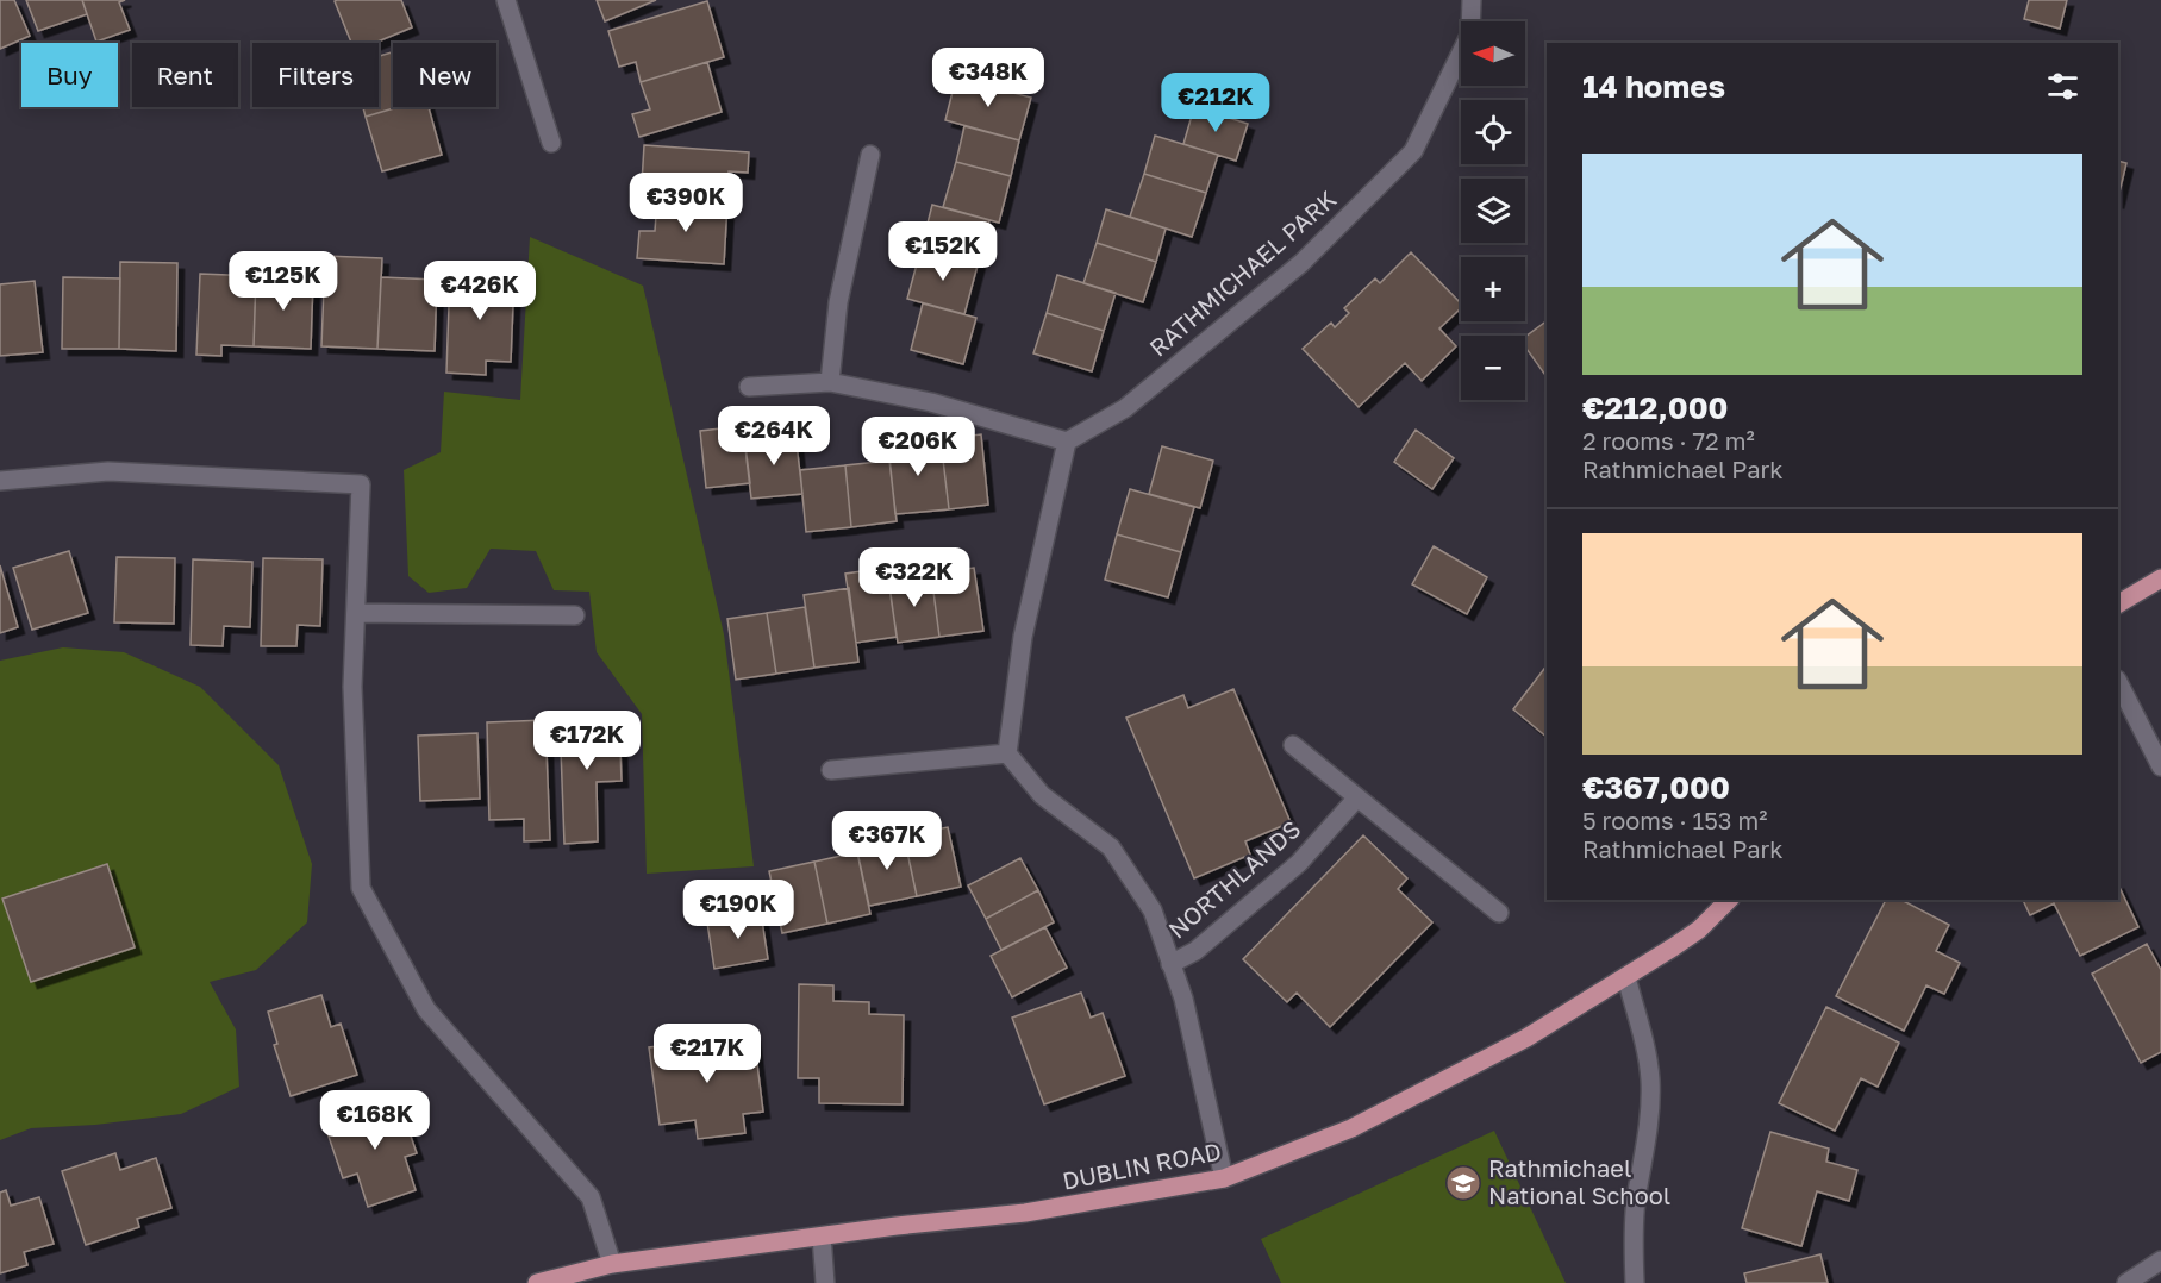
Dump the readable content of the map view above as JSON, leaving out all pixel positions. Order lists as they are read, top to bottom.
{
  "streets": {
    "main road": ["DUBLIN ROAD"],
    "street": ["RATHMICHAEL PARK", "NORTHLANDS"]
  },
  "places": {
    "school or university": ["Rathmichael National School"]
  },
  "north": "left",
  "page": {
    "map_buttons": ["+", "−"],
    "chip": [
      "Buy",
      "Rent",
      "Filters",
      "New"
    ],
    "heading": "14 homes",
    "price": [
      "€348K",
      "€212K",
      "€390K",
      "€152K",
      "€125K",
      "€426K",
      "€264K",
      "€206K",
      "€322K",
      "€172K",
      "€367K",
      "€190K",
      "€217K",
      "€168K"
    ],
    "list": [
      {
        "name": "€212,000",
        "note": "2 rooms · 72 m² · Rathmichael Park"
      },
      {
        "name": "€367,000",
        "note": "5 rooms · 153 m² · Rathmichael Park"
      }
    ]
  }
}
